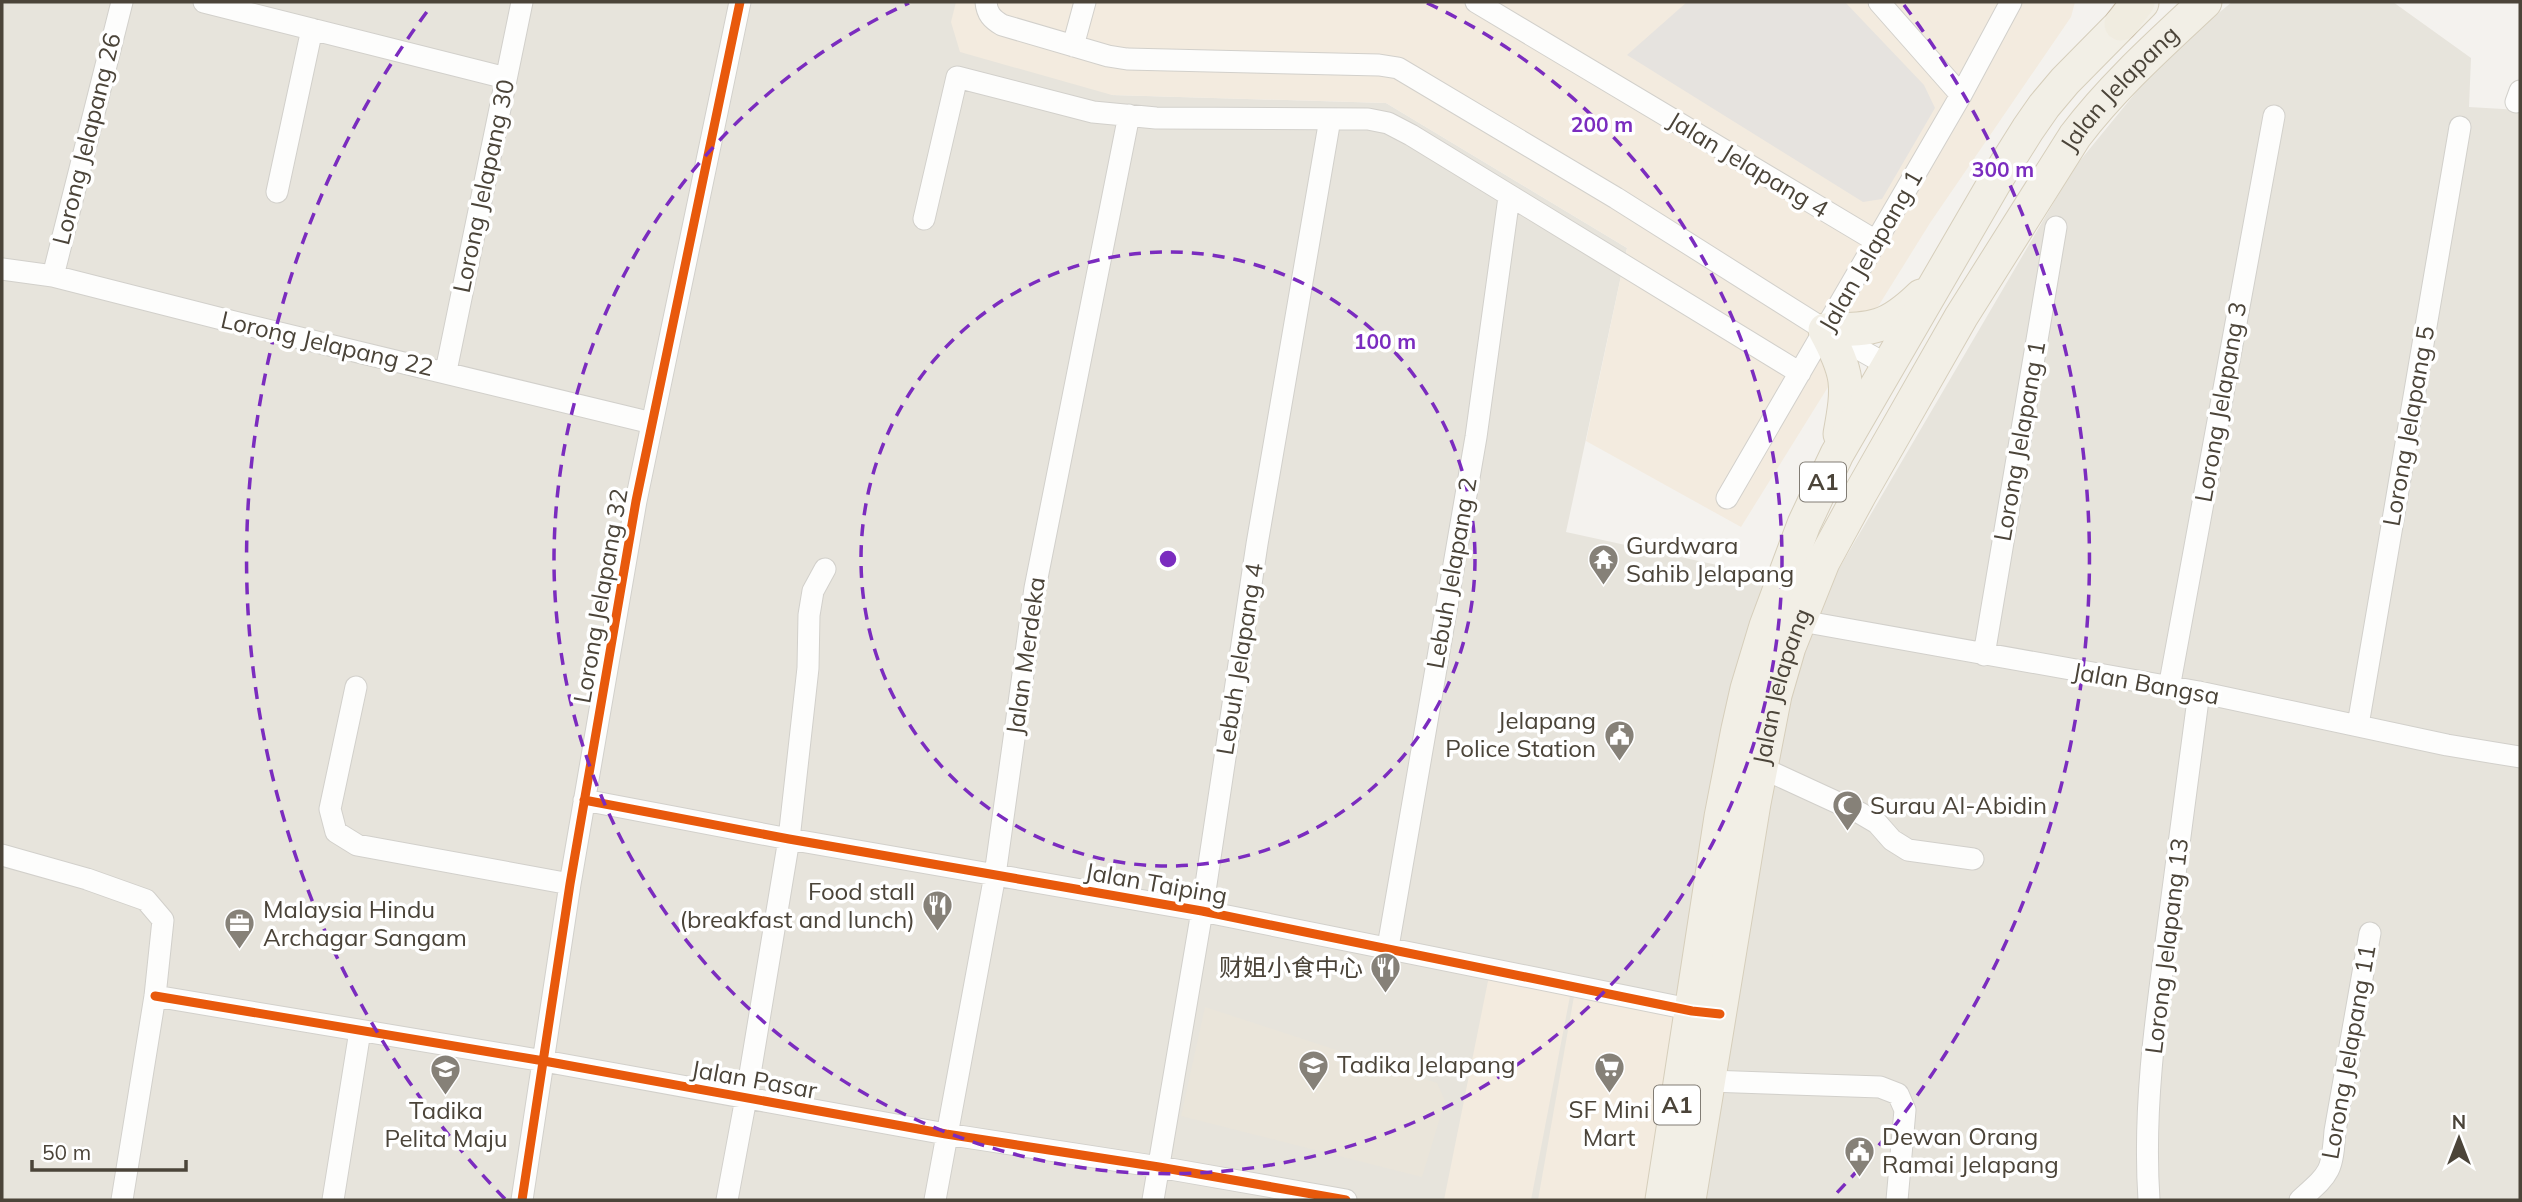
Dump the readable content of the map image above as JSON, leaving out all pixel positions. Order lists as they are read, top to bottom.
{
  "streets": {
    "main road": ["Jalan Jelapang", "A1"],
    "street": [
      "Lorong Jelapang 26",
      "Jalan Jelapang 4",
      "Lorong Jelapang 30",
      "Jalan Jelapang 1",
      "Lorong Jelapang 22",
      "Lorong Jelapang 3",
      "Lorong Jelapang 5",
      "Lorong Jelapang 1",
      "Lebuh Jelapang 2",
      "Lorong Jelapang 32",
      "Jalan Merdeka",
      "Lebuh Jelapang 4",
      "Jalan Bangsa",
      "Jalan Taiping",
      "Lorong Jelapang 13",
      "Lorong Jelapang 11",
      "Jalan Pasar"
    ]
  },
  "crossings": [
    ["Jalan Jelapang", "Jalan Bangsa"],
    ["Jalan Jelapang", "Jalan Taiping"],
    ["Lorong Jelapang 26", "Lorong Jelapang 22"],
    ["Jalan Jelapang 4", "Jalan Jelapang 1"],
    ["Lorong Jelapang 30", "Lorong Jelapang 22"],
    ["Lorong Jelapang 22", "Lorong Jelapang 32"],
    ["Lorong Jelapang 3", "Jalan Bangsa"],
    ["Lorong Jelapang 5", "Jalan Bangsa"],
    ["Lorong Jelapang 1", "Jalan Bangsa"],
    ["Lebuh Jelapang 2", "Jalan Taiping"],
    ["Lorong Jelapang 32", "Jalan Taiping"],
    ["Lorong Jelapang 32", "Jalan Pasar"],
    ["Jalan Merdeka", "Jalan Taiping"],
    ["Jalan Merdeka", "Jalan Pasar"],
    ["Lebuh Jelapang 4", "Jalan Taiping"],
    ["Lebuh Jelapang 4", "Jalan Pasar"],
    ["Jalan Bangsa", "Lorong Jelapang 13"]
  ],
  "places": {
    "temple": ["Gurdwara Sahib Jelapang"],
    "public building": ["Jelapang Police Station", "Dewan Orang Ramai Jelapang"],
    "mosque": ["Surau Al-Abidin"],
    "restaurant": ["Food stall (breakfast and lunch)", "财姐小食中心"],
    "office": ["Malaysia Hindu Archagar Sangam"],
    "school or university": ["Tadika Jelapang", "Tadika Pelita Maju"],
    "supermarket": ["SF Mini Mart"]
  },
  "scale_bar": "50 m",
  "north": "top",
  "rings": ["200 m", "300 m", "100 m"]
}
